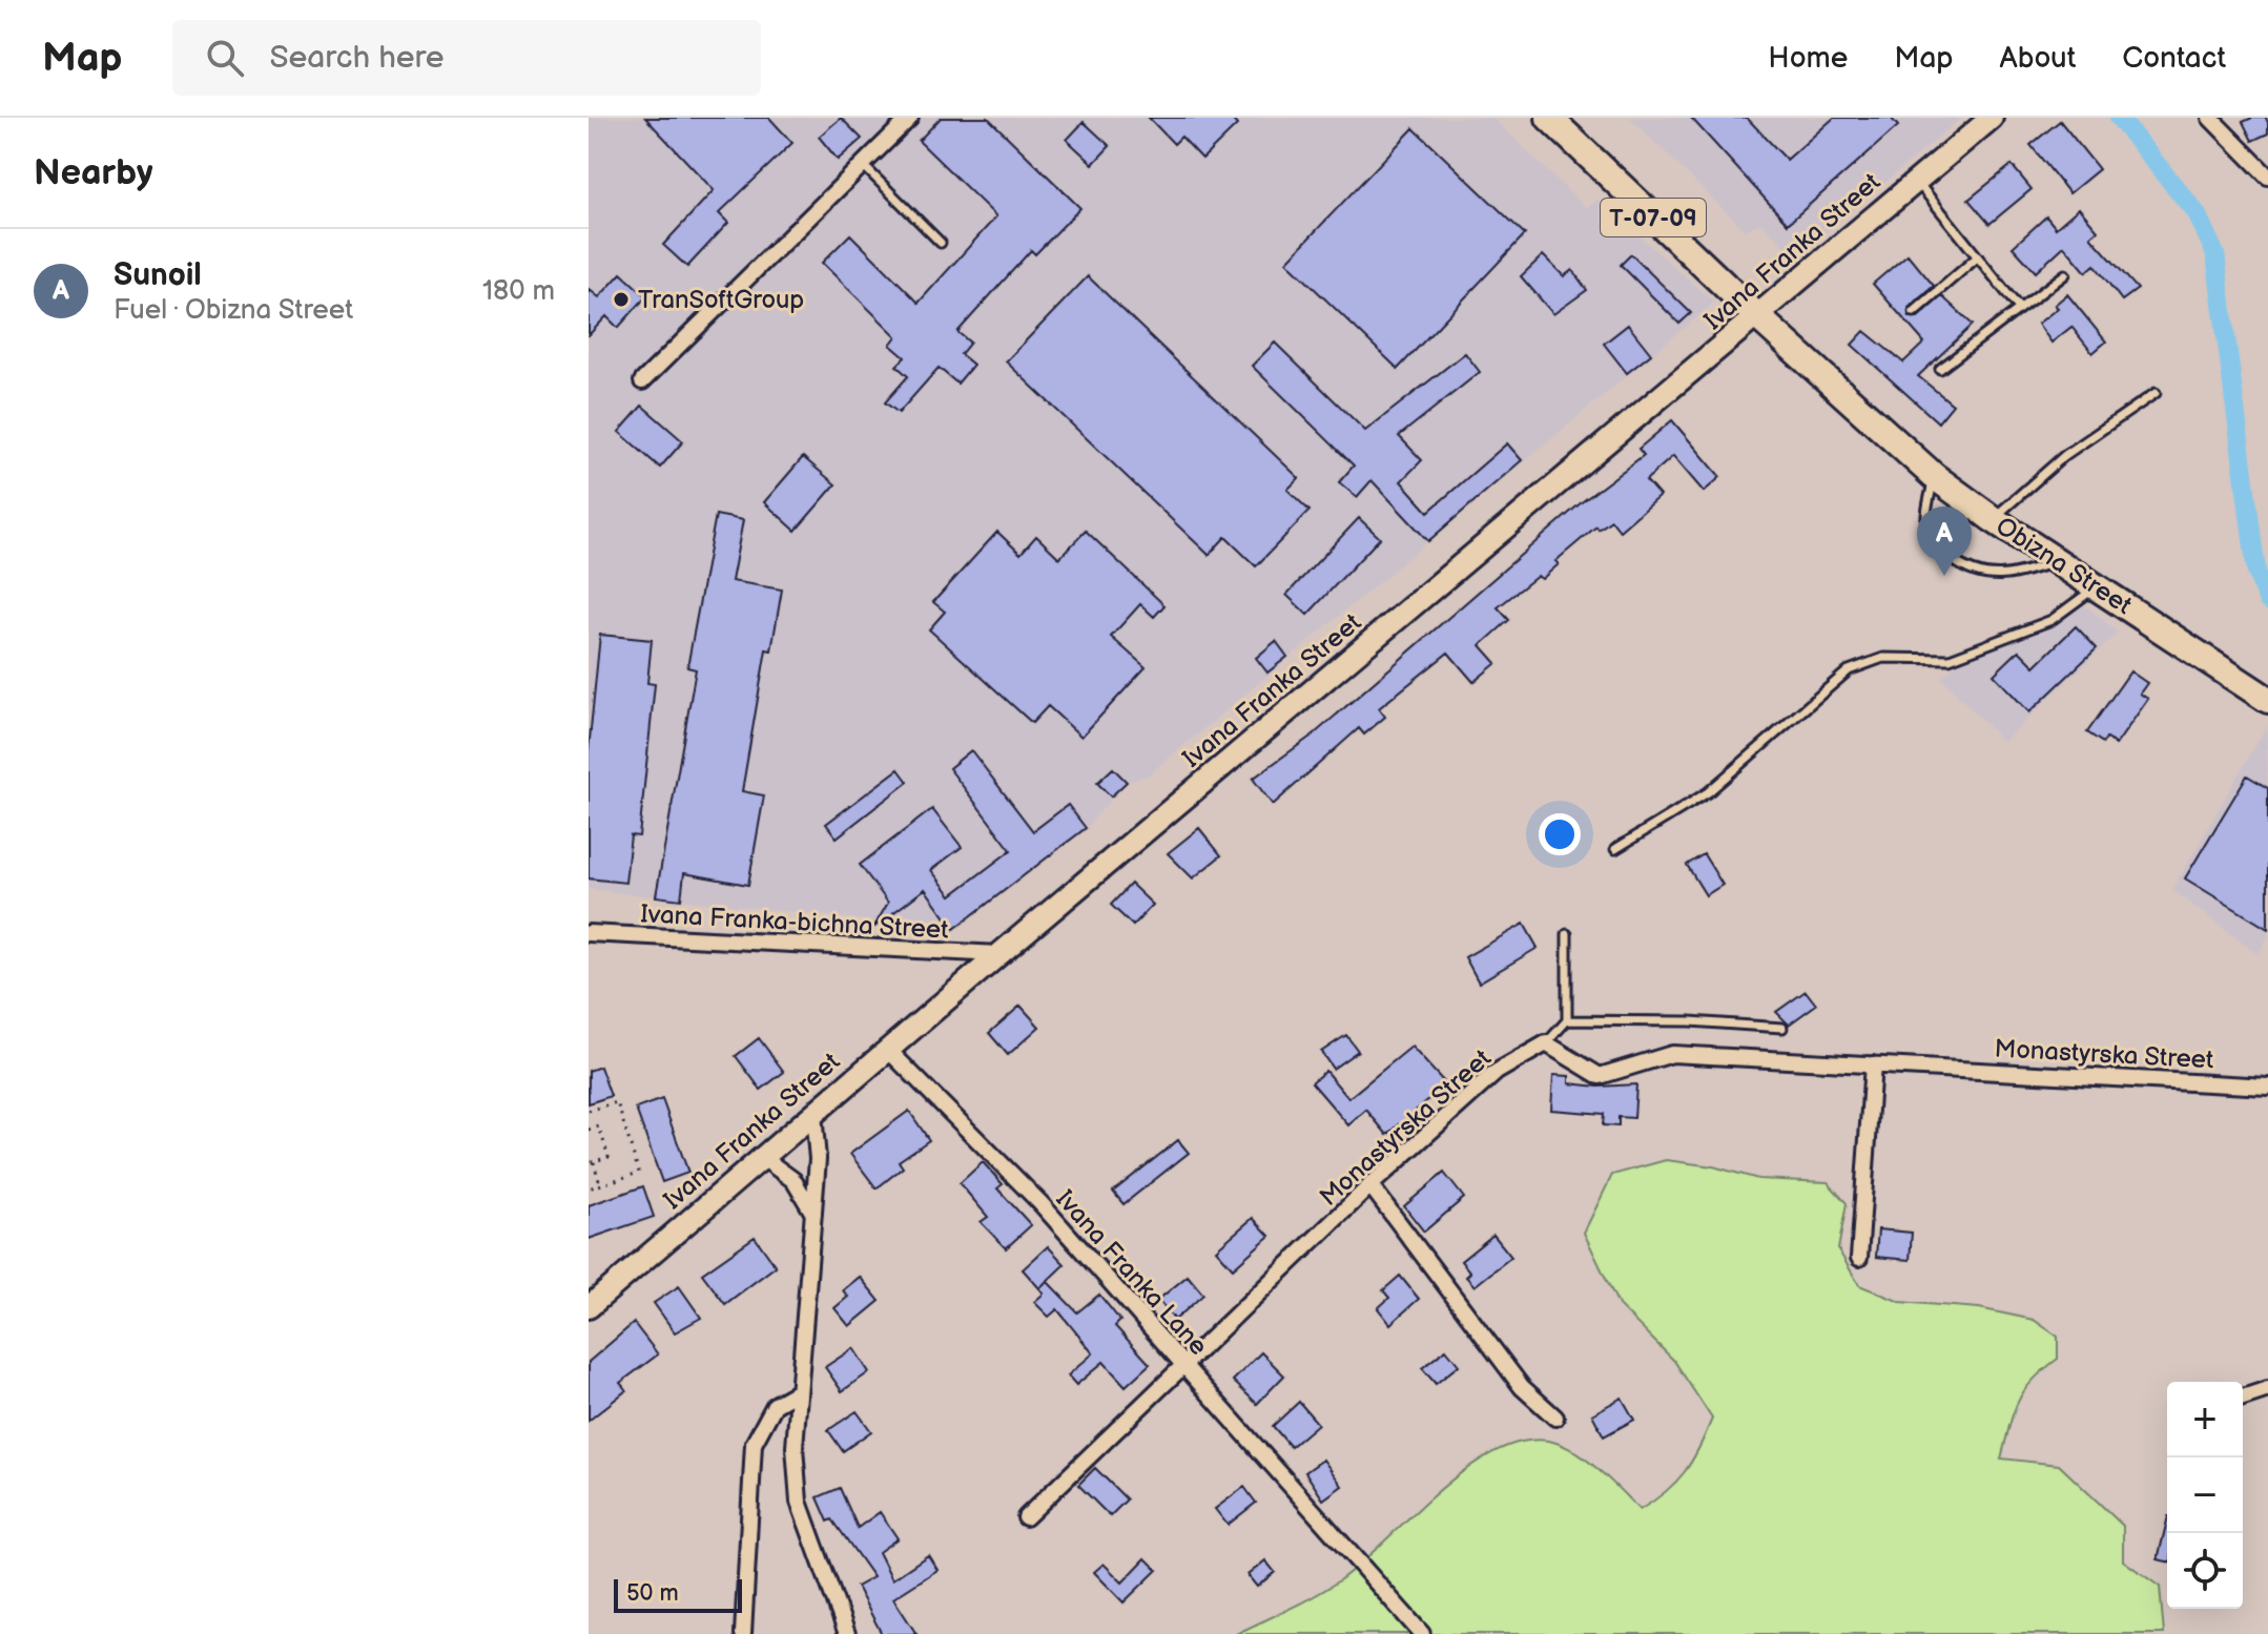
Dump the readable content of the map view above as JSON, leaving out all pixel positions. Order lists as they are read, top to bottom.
{
  "streets": {
    "main road": ["Т-07-09", "Obizna Street"],
    "street": [
      "Ivana Franka Street",
      "Ivana Franka-bichna Street",
      "Monastyrska Street",
      "Ivana Franka Lane"
    ]
  },
  "crossings": [
    ["Т-07-09", "Ivana Franka Street"],
    ["Т-07-09", "Obizna Street"],
    ["Ivana Franka Street", "Obizna Street"],
    ["Ivana Franka Street", "Ivana Franka-bichna Street"],
    ["Ivana Franka Street", "Ivana Franka Lane"],
    ["Monastyrska Street", "Ivana Franka Lane"]
  ],
  "places": ["TranSoftGroup"],
  "scale_bar": "50 m",
  "page": {
    "header": "Map",
    "search": "Search here",
    "nav": [
      "Home",
      "Map",
      "About",
      "Contact"
    ],
    "heading": "Nearby",
    "list": [
      {
        "mark": "A",
        "name": "Sunoil",
        "note": "Fuel · Obizna Street",
        "value": "180 m"
      }
    ],
    "pins": "A",
    "map_buttons": ["+", "−"],
    "scale": "50 m"
  }
}
